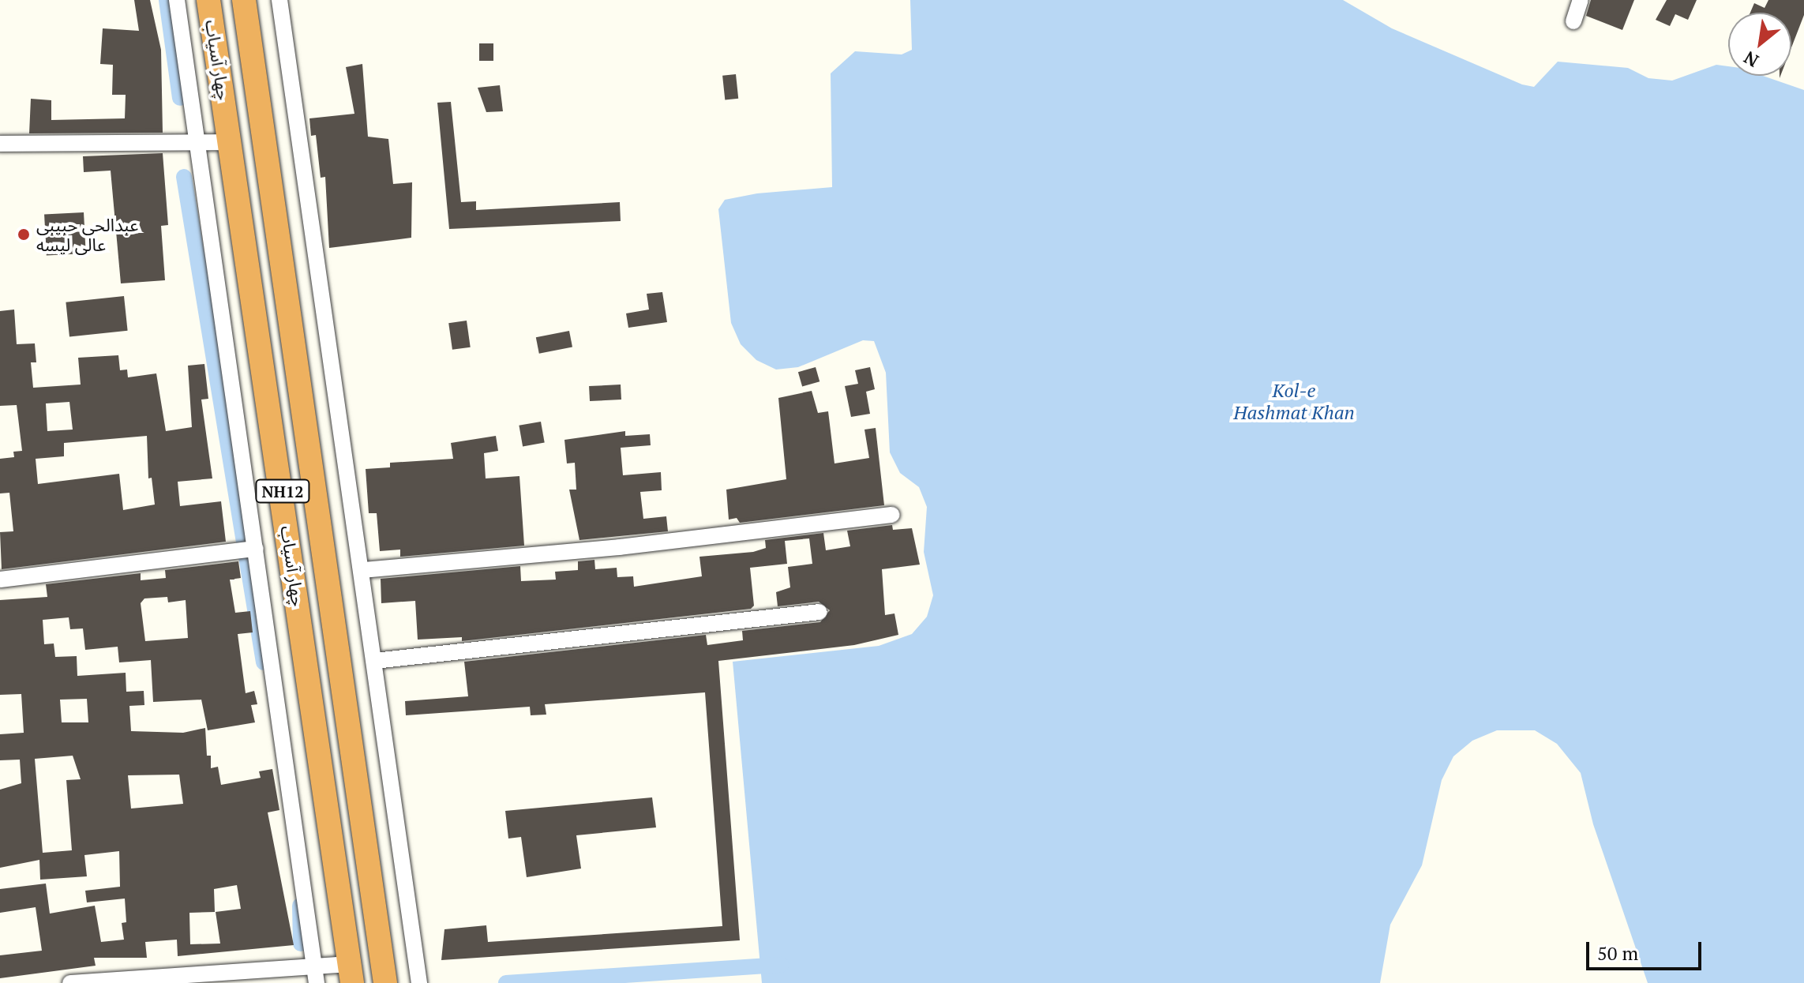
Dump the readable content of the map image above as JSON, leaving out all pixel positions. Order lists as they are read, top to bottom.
{
  "streets": {
    "highway": ["چهار آسیاب", "NH12"]
  },
  "water": ["Kol-e Hashmat Khan"],
  "places": ["عبدالحی حبیبی عالی لیسه"],
  "scale_bar": "50 m",
  "north": "bottom left"
}
